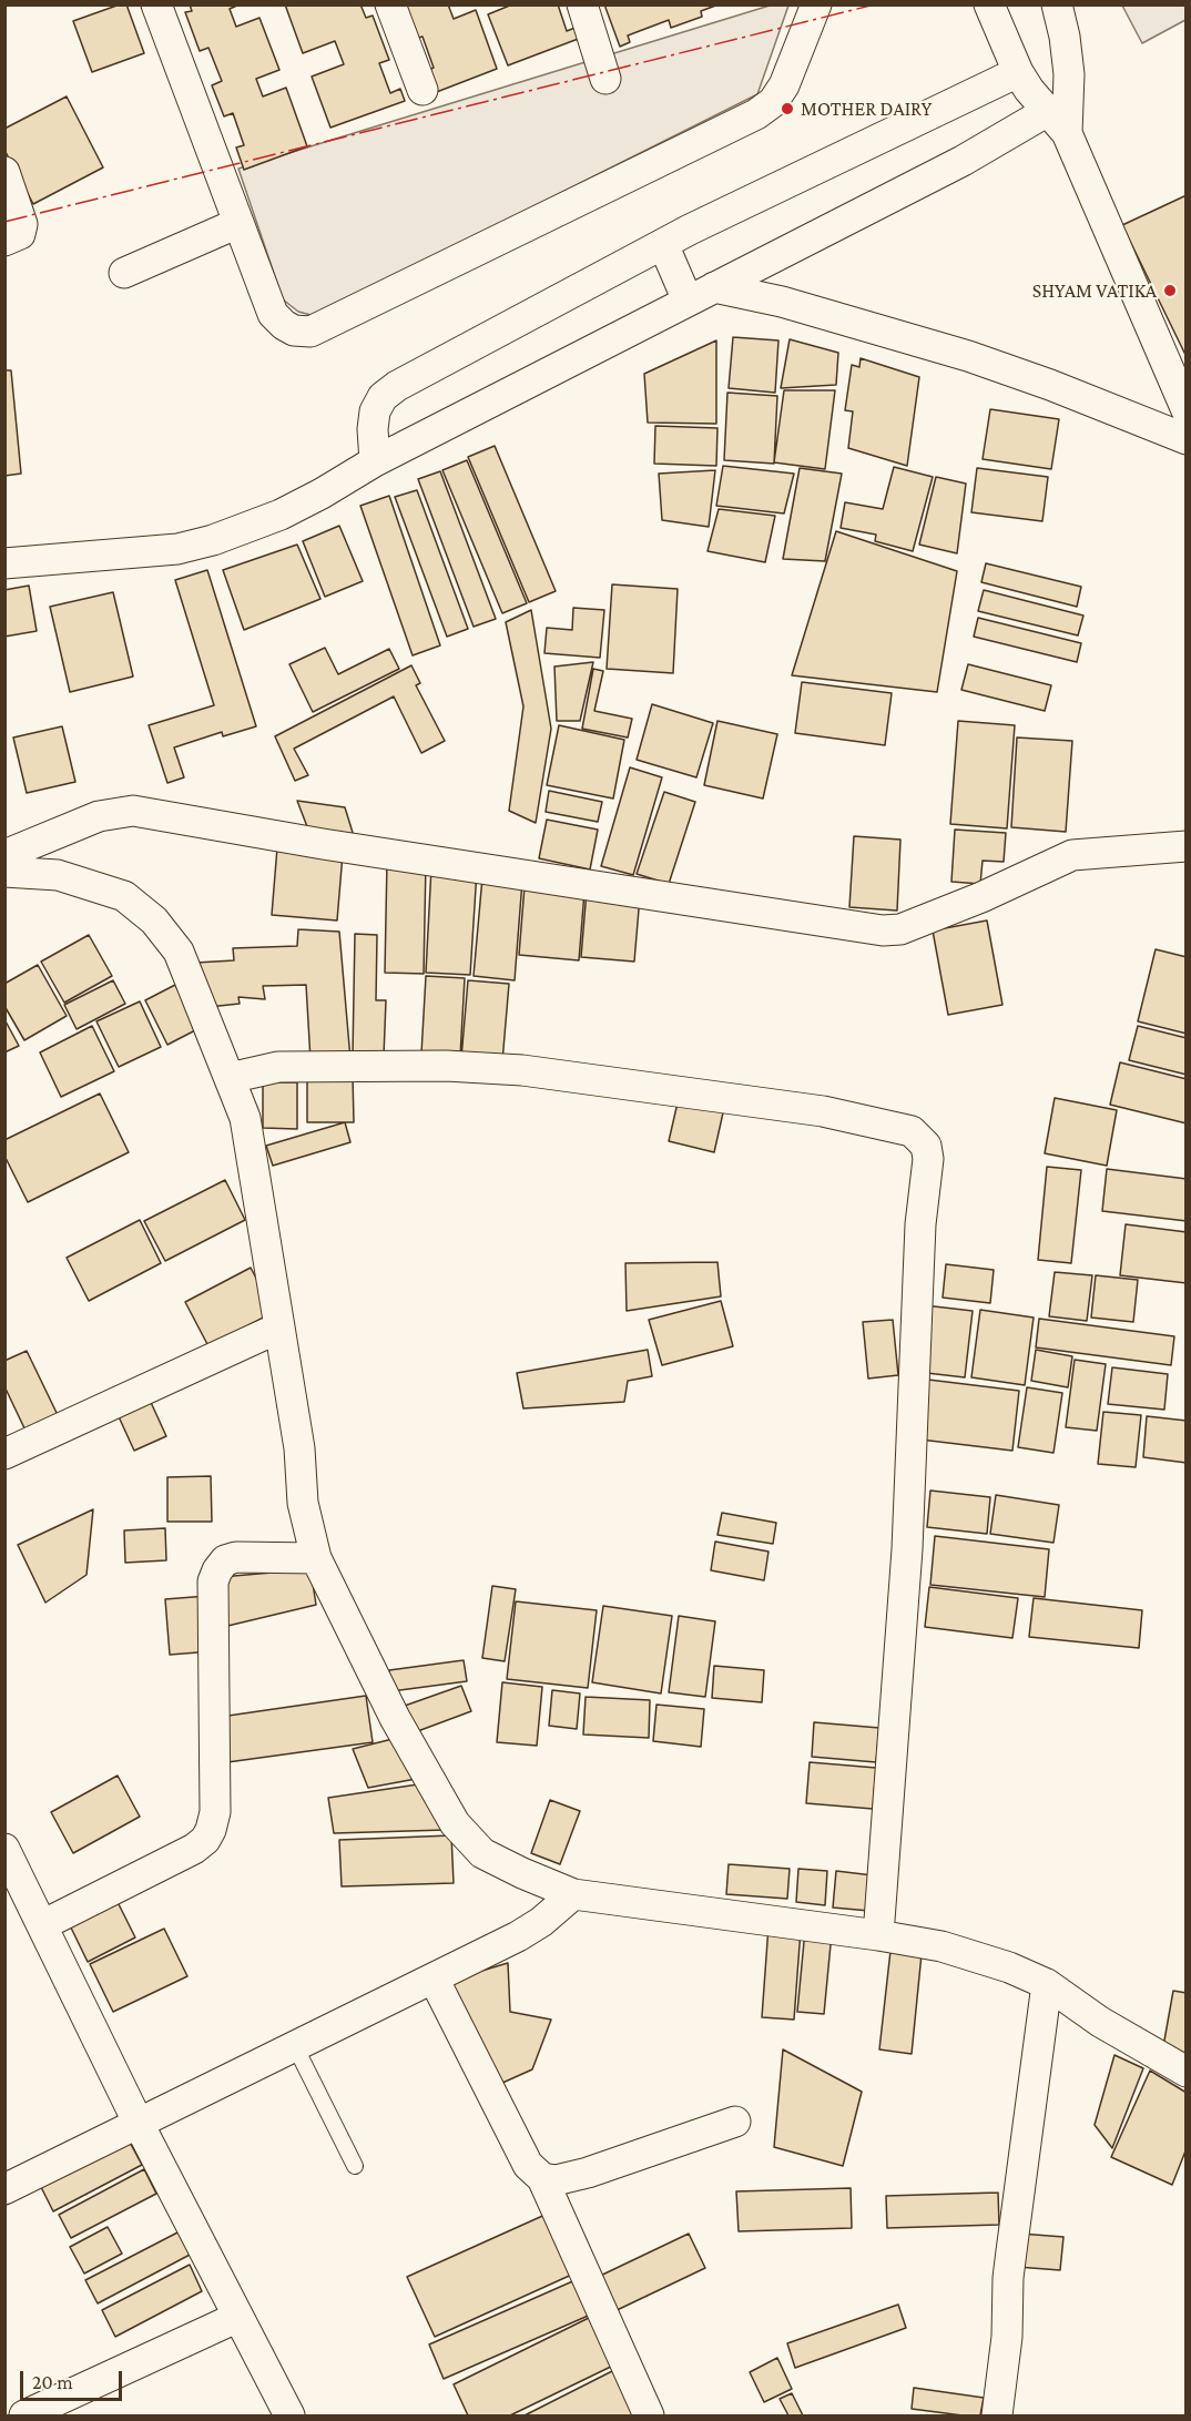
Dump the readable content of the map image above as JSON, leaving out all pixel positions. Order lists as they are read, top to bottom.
{
  "places": ["MOTHER DAIRY", "SHYAM VATIKA"],
  "scale_bar": "20 m"
}
